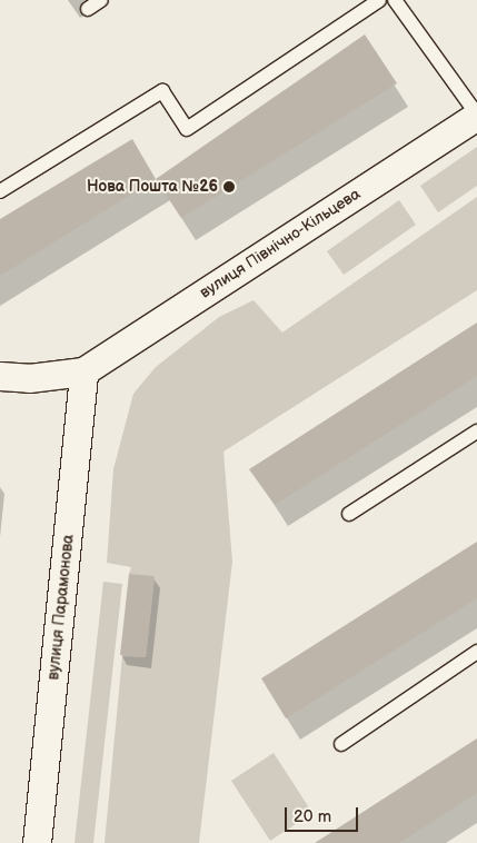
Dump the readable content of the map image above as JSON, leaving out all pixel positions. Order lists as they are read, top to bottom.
{
  "streets": {
    "street": ["вулиця Північно-Кільцева", "вулиця Парамонова"]
  },
  "crossings": [
    ["вулиця Північно-Кільцева", "вулиця Парамонова"]
  ],
  "places": ["Нова Пошта №26"],
  "scale_bar": "20 m"
}
